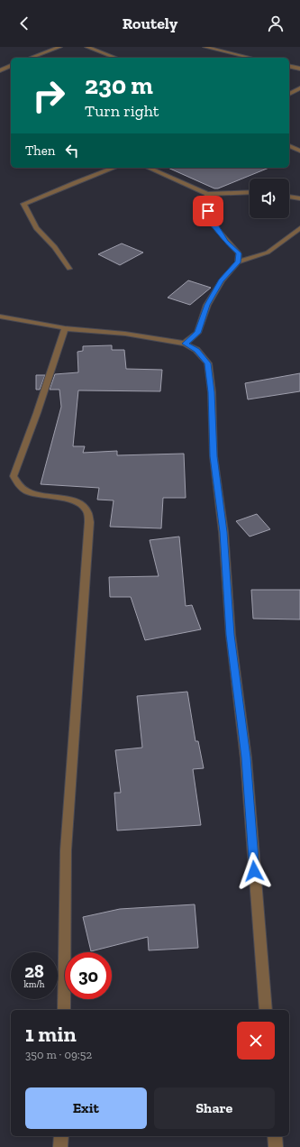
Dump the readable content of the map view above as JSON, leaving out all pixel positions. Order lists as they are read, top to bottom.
{
  "page": {
    "header": "Routely",
    "turn": ["230 m", "Turn right"],
    "then": "Then",
    "speed": "28 km/h",
    "limit": "30",
    "heading": ["1 min", "350 m · 09:52"],
    "buttons": ["Exit", "Share"]
  }
}
